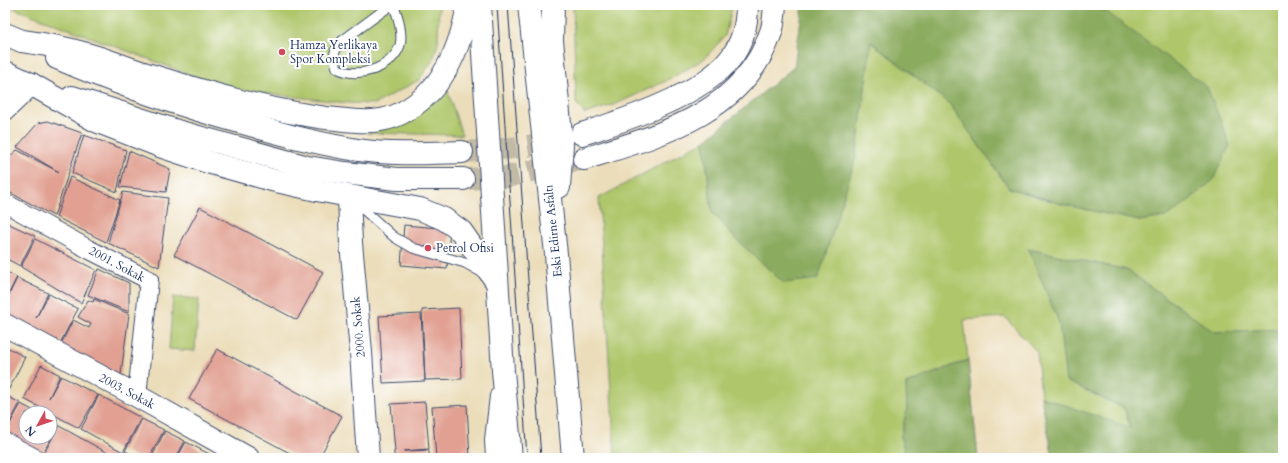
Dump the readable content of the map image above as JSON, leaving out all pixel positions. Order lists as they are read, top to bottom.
{
  "streets": {
    "main road": ["Eski Edirne Asfaltı", "2000. Sokak", "2003. Sokak"],
    "street": ["2001. Sokak"]
  },
  "crossings": [
    ["2001. Sokak", "2003. Sokak"]
  ],
  "places": ["Hamza Yerlikaya Spor Kompleksi", "Petrol Ofisi"],
  "north": "bottom left"
}
